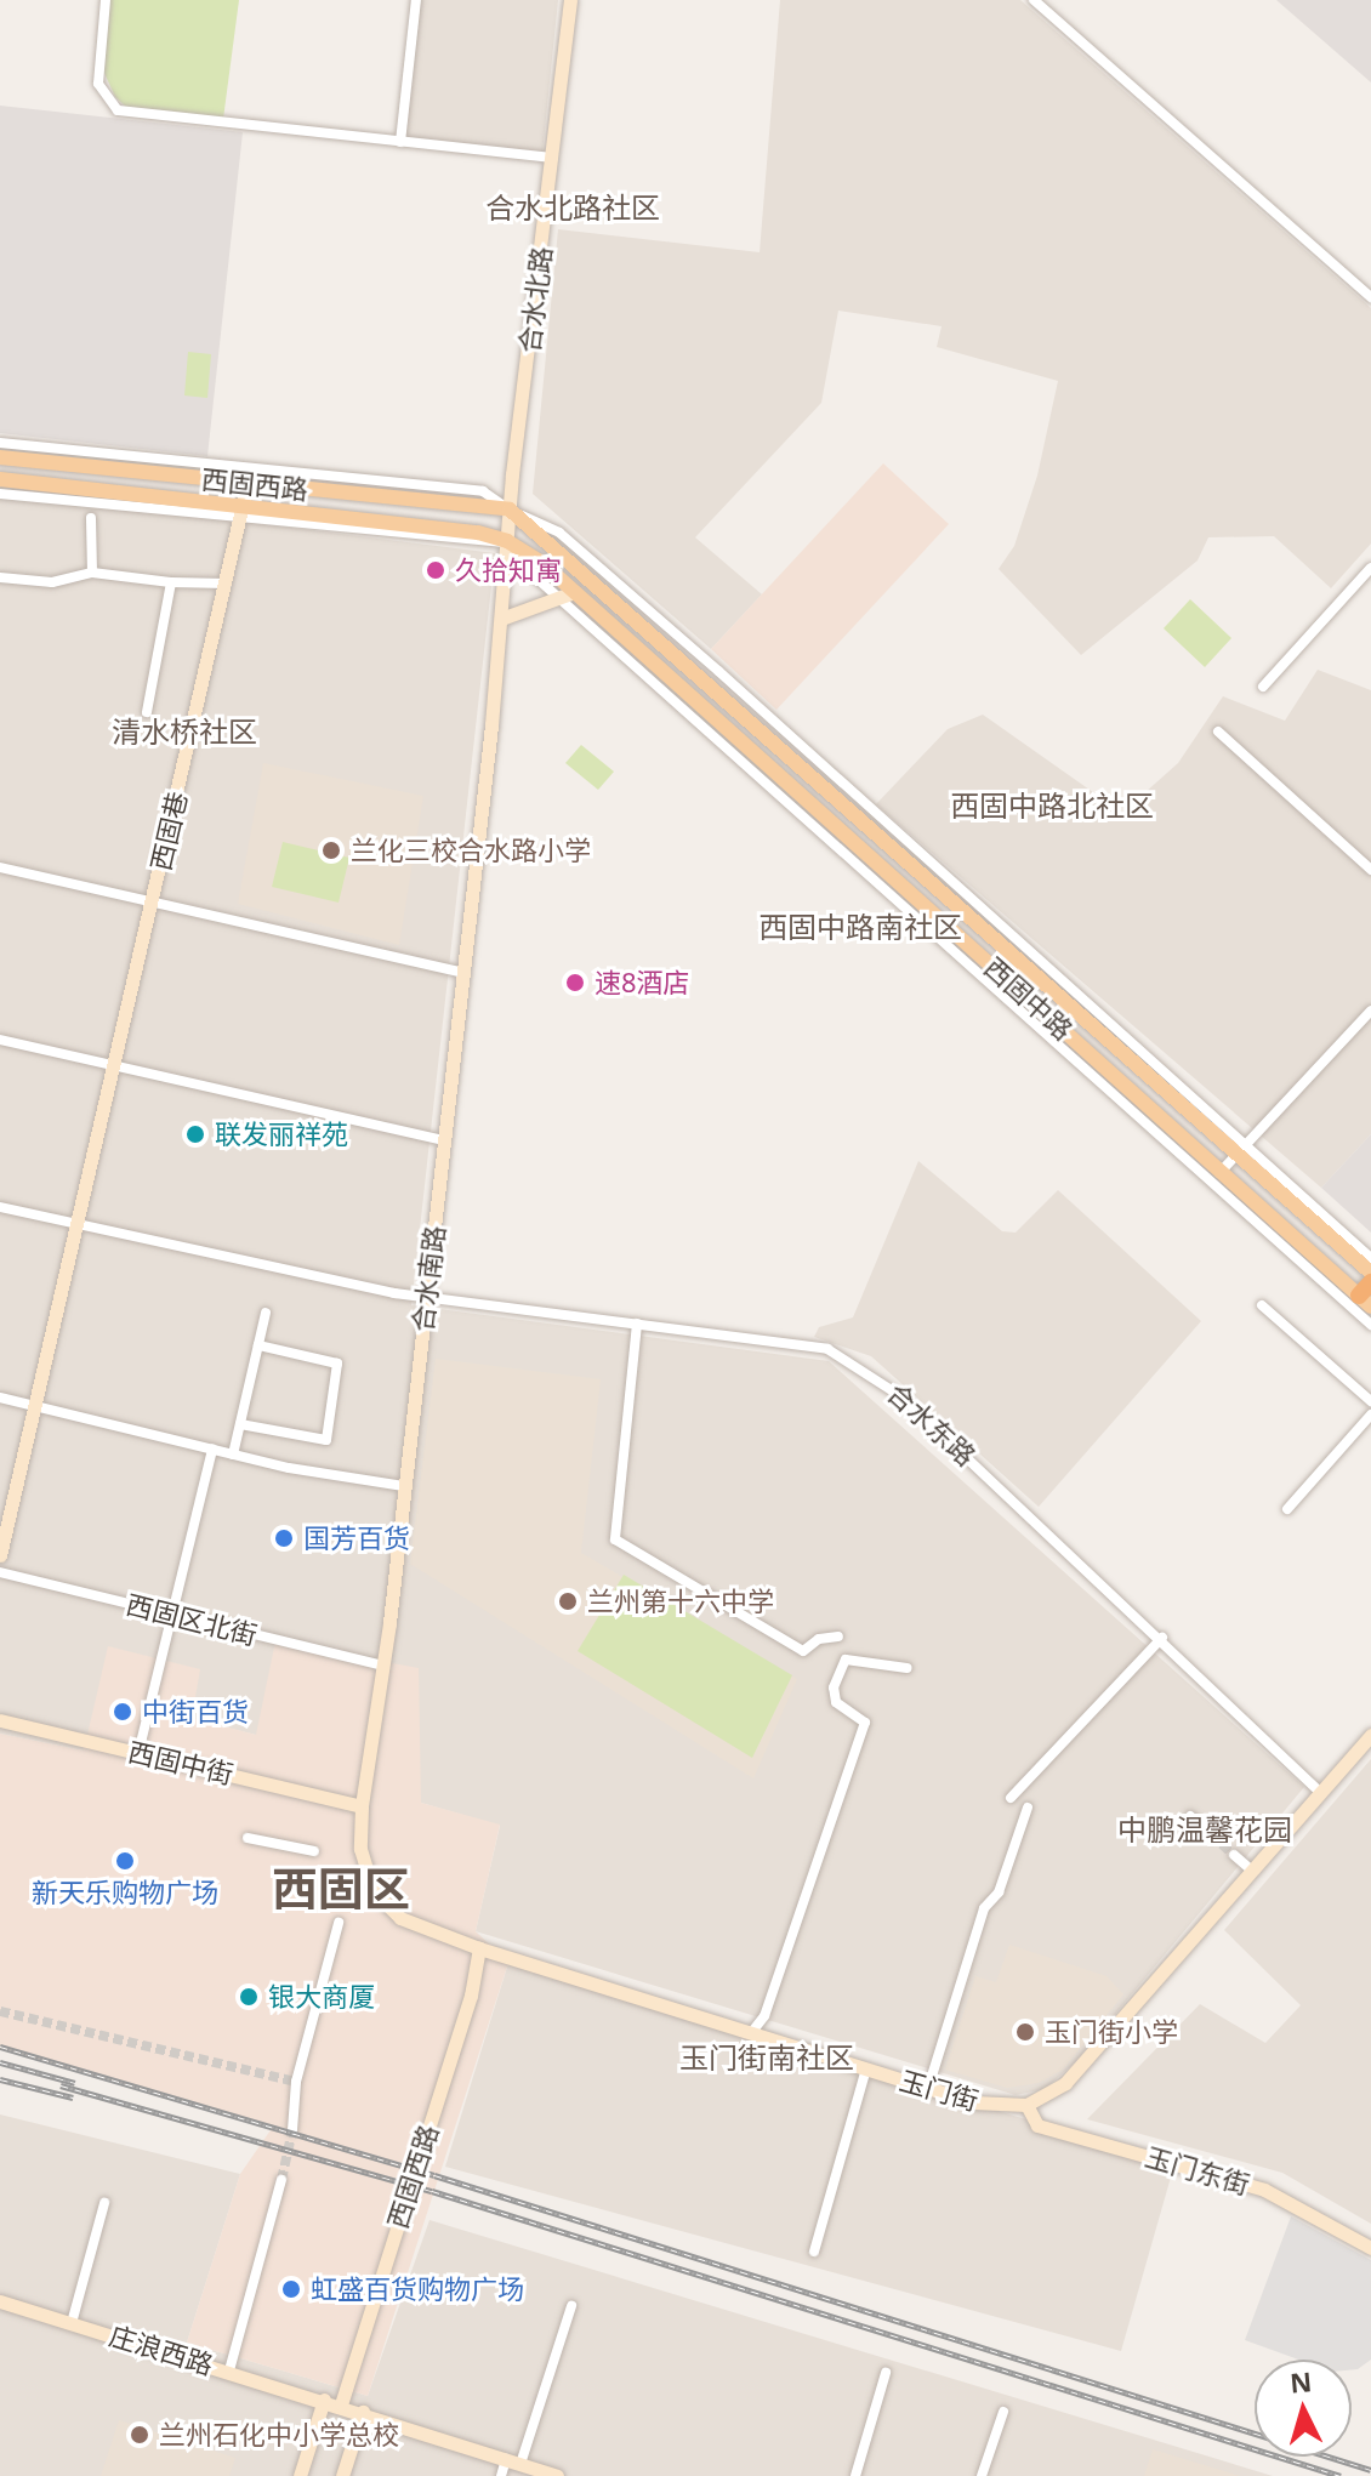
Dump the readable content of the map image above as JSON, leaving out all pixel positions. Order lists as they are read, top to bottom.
{
  "streets": {
    "main road": ["西固西路", "西固中路"],
    "street": [
      "合水北路",
      "西固巷",
      "合水南路",
      "合水东路",
      "西固区北街",
      "西固中街",
      "玉门街",
      "玉门东街",
      "庄浪西路"
    ]
  },
  "crossings": [
    ["合水北路", "西固西路"],
    ["合水北路", "西固中路"],
    ["合水北路", "合水南路"],
    ["西固西路", "西固巷"],
    ["西固西路", "西固中路"],
    ["西固西路", "合水南路"],
    ["西固西路", "玉门街"],
    ["西固西路", "庄浪西路"],
    ["西固巷", "合水东路"],
    ["西固中路", "合水南路"],
    ["合水南路", "合水东路"],
    ["合水南路", "西固区北街"],
    ["合水南路", "西固中街"],
    ["合水南路", "玉门街"],
    ["玉门街", "玉门东街"]
  ],
  "districts": [
    "合水北路社区",
    "清水桥社区",
    "西固中路北社区",
    "西固中路南社区",
    "中鹏温馨花园",
    "西固区",
    "玉门街南社区"
  ],
  "places": [
    "久拾知寓",
    "兰化三校合水路小学",
    "速8酒店",
    "联发丽祥苑",
    "国芳百货",
    "兰州第十六中学",
    "中街百货",
    "新天乐购物广场",
    "银大商厦",
    "玉门街小学",
    "虹盛百货购物广场",
    "兰州石化中小学总校"
  ],
  "north": "top"
}
